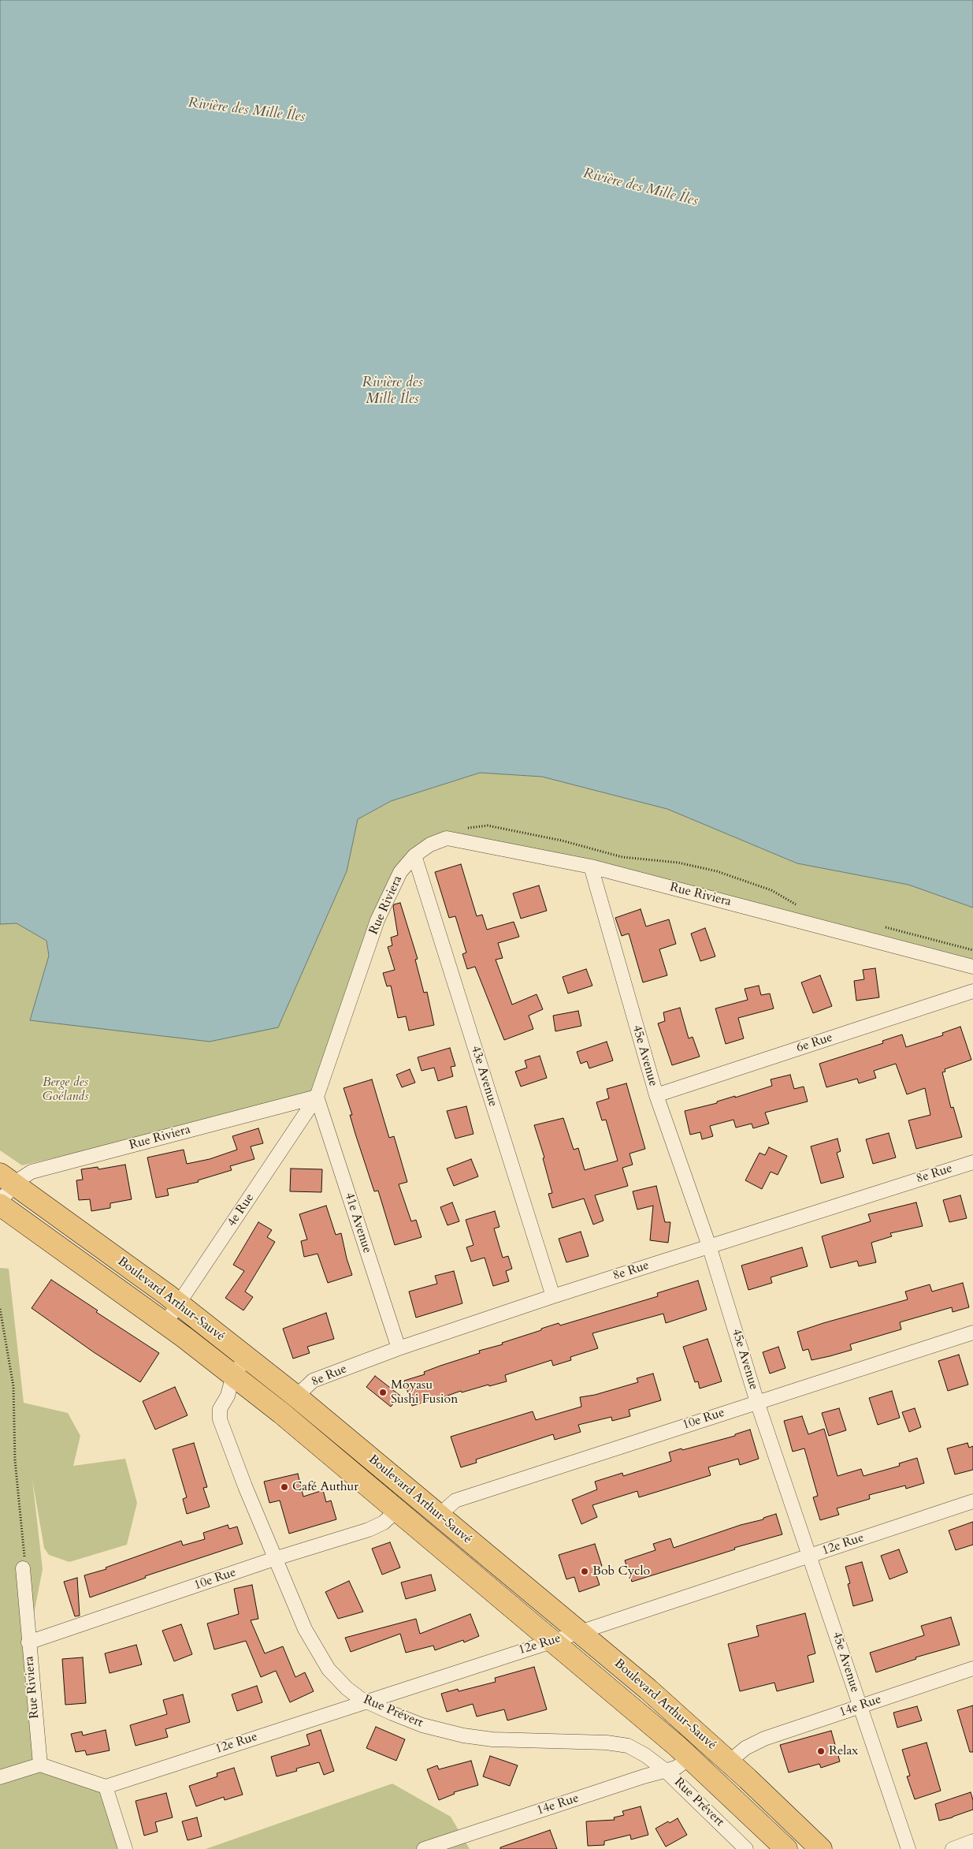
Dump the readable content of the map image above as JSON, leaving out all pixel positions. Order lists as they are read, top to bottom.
{
  "streets": {
    "main road": ["Boulevard Arthur-Sauvé"],
    "street": [
      "Rue Riviera",
      "6e Rue",
      "45e Avenue",
      "43e Avenue",
      "8e Rue",
      "4e Rue",
      "41e Avenue",
      "10e Rue",
      "12e Rue",
      "14e Rue",
      "Rue Prévert"
    ]
  },
  "crossings": [
    ["Rue Riviera", "45e Avenue"],
    ["Rue Riviera", "43e Avenue"],
    ["Rue Riviera", "4e Rue"],
    ["Rue Riviera", "41e Avenue"],
    ["Rue Riviera", "Boulevard Arthur-Sauvé"],
    ["Rue Riviera", "10e Rue"],
    ["6e Rue", "45e Avenue"],
    ["45e Avenue", "8e Rue"],
    ["45e Avenue", "10e Rue"],
    ["45e Avenue", "12e Rue"],
    ["45e Avenue", "14e Rue"],
    ["43e Avenue", "8e Rue"],
    ["8e Rue", "41e Avenue"],
    ["8e Rue", "Boulevard Arthur-Sauvé"],
    ["4e Rue", "41e Avenue"],
    ["4e Rue", "Boulevard Arthur-Sauvé"],
    ["Boulevard Arthur-Sauvé", "10e Rue"],
    ["Boulevard Arthur-Sauvé", "12e Rue"],
    ["Boulevard Arthur-Sauvé", "14e Rue"],
    ["Boulevard Arthur-Sauvé", "Rue Prévert"],
    ["10e Rue", "Rue Prévert"],
    ["12e Rue", "Rue Prévert"],
    ["14e Rue", "Rue Prévert"]
  ],
  "water": ["Rivière des Mille Îles"],
  "parks": ["Berge des Goélands"],
  "places": [
    "Moyasu Sushi Fusion",
    "Café Authur",
    "Bob Cyclo",
    "Relax"
  ]
}
